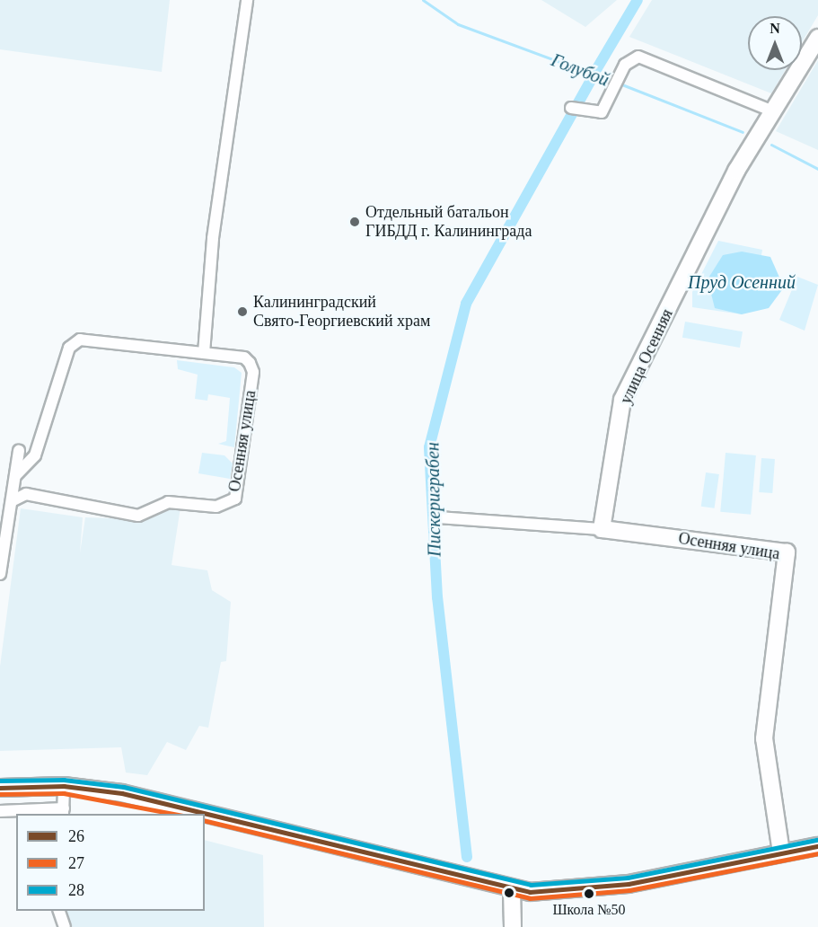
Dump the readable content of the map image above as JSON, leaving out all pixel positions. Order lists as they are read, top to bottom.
{
  "streets": {
    "street": ["улица Осенняя", "Осенняя улица"]
  },
  "crossings": [
    ["улица Осенняя", "Осенняя улица"]
  ],
  "water": ["Голубой", "Пруд Осенний", "Пискериграбен"],
  "places": ["Отдельный батальон ГИБДД г. Калининграда", "Калининградский Свято-Георгиевский храм", "Школа №50"],
  "lines": ["transit line 28", "transit line 26", "transit line 27"],
  "legend": ["26", "27", "28"],
  "north": "top"
}
